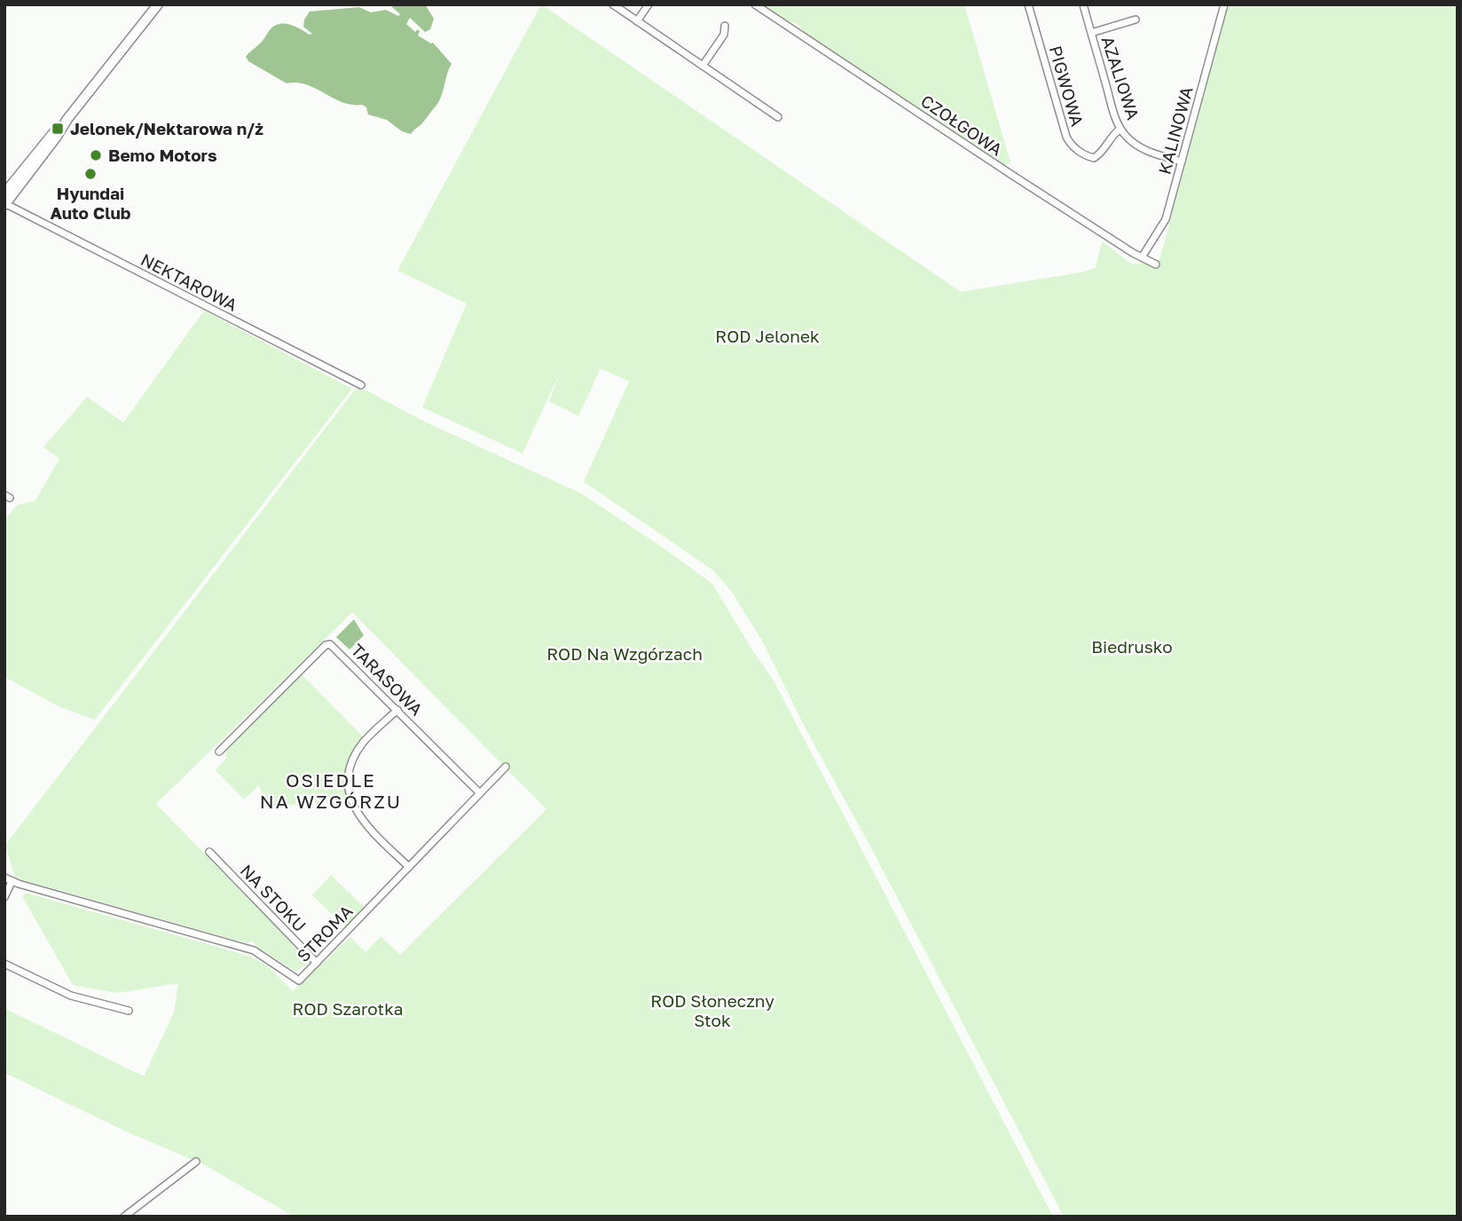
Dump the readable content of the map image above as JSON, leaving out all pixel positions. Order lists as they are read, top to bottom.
{
  "streets": {
    "street": [
      "AZALIOWA",
      "PIGWOWA",
      "CZOŁGOWA",
      "KALINOWA",
      "NEKTAROWA",
      "TARASOWA",
      "NA STOKU",
      "STROMA"
    ]
  },
  "crossings": [
    ["AZALIOWA", "PIGWOWA"],
    ["AZALIOWA", "KALINOWA"],
    ["CZOŁGOWA", "KALINOWA"],
    ["TARASOWA", "STROMA"],
    ["NA STOKU", "STROMA"]
  ],
  "districts": ["OSIEDLE NA WZGÓRZU"],
  "parks": [
    "ROD Jelonek",
    "Biedrusko",
    "ROD Na Wzgórzach",
    "ROD Słoneczny Stok",
    "ROD Szarotka"
  ],
  "places": {
    "transit": ["Jelonek/Nektarowa n/ż"],
    "other": ["Bemo Motors", "Hyundai Auto Club"]
  }
}
